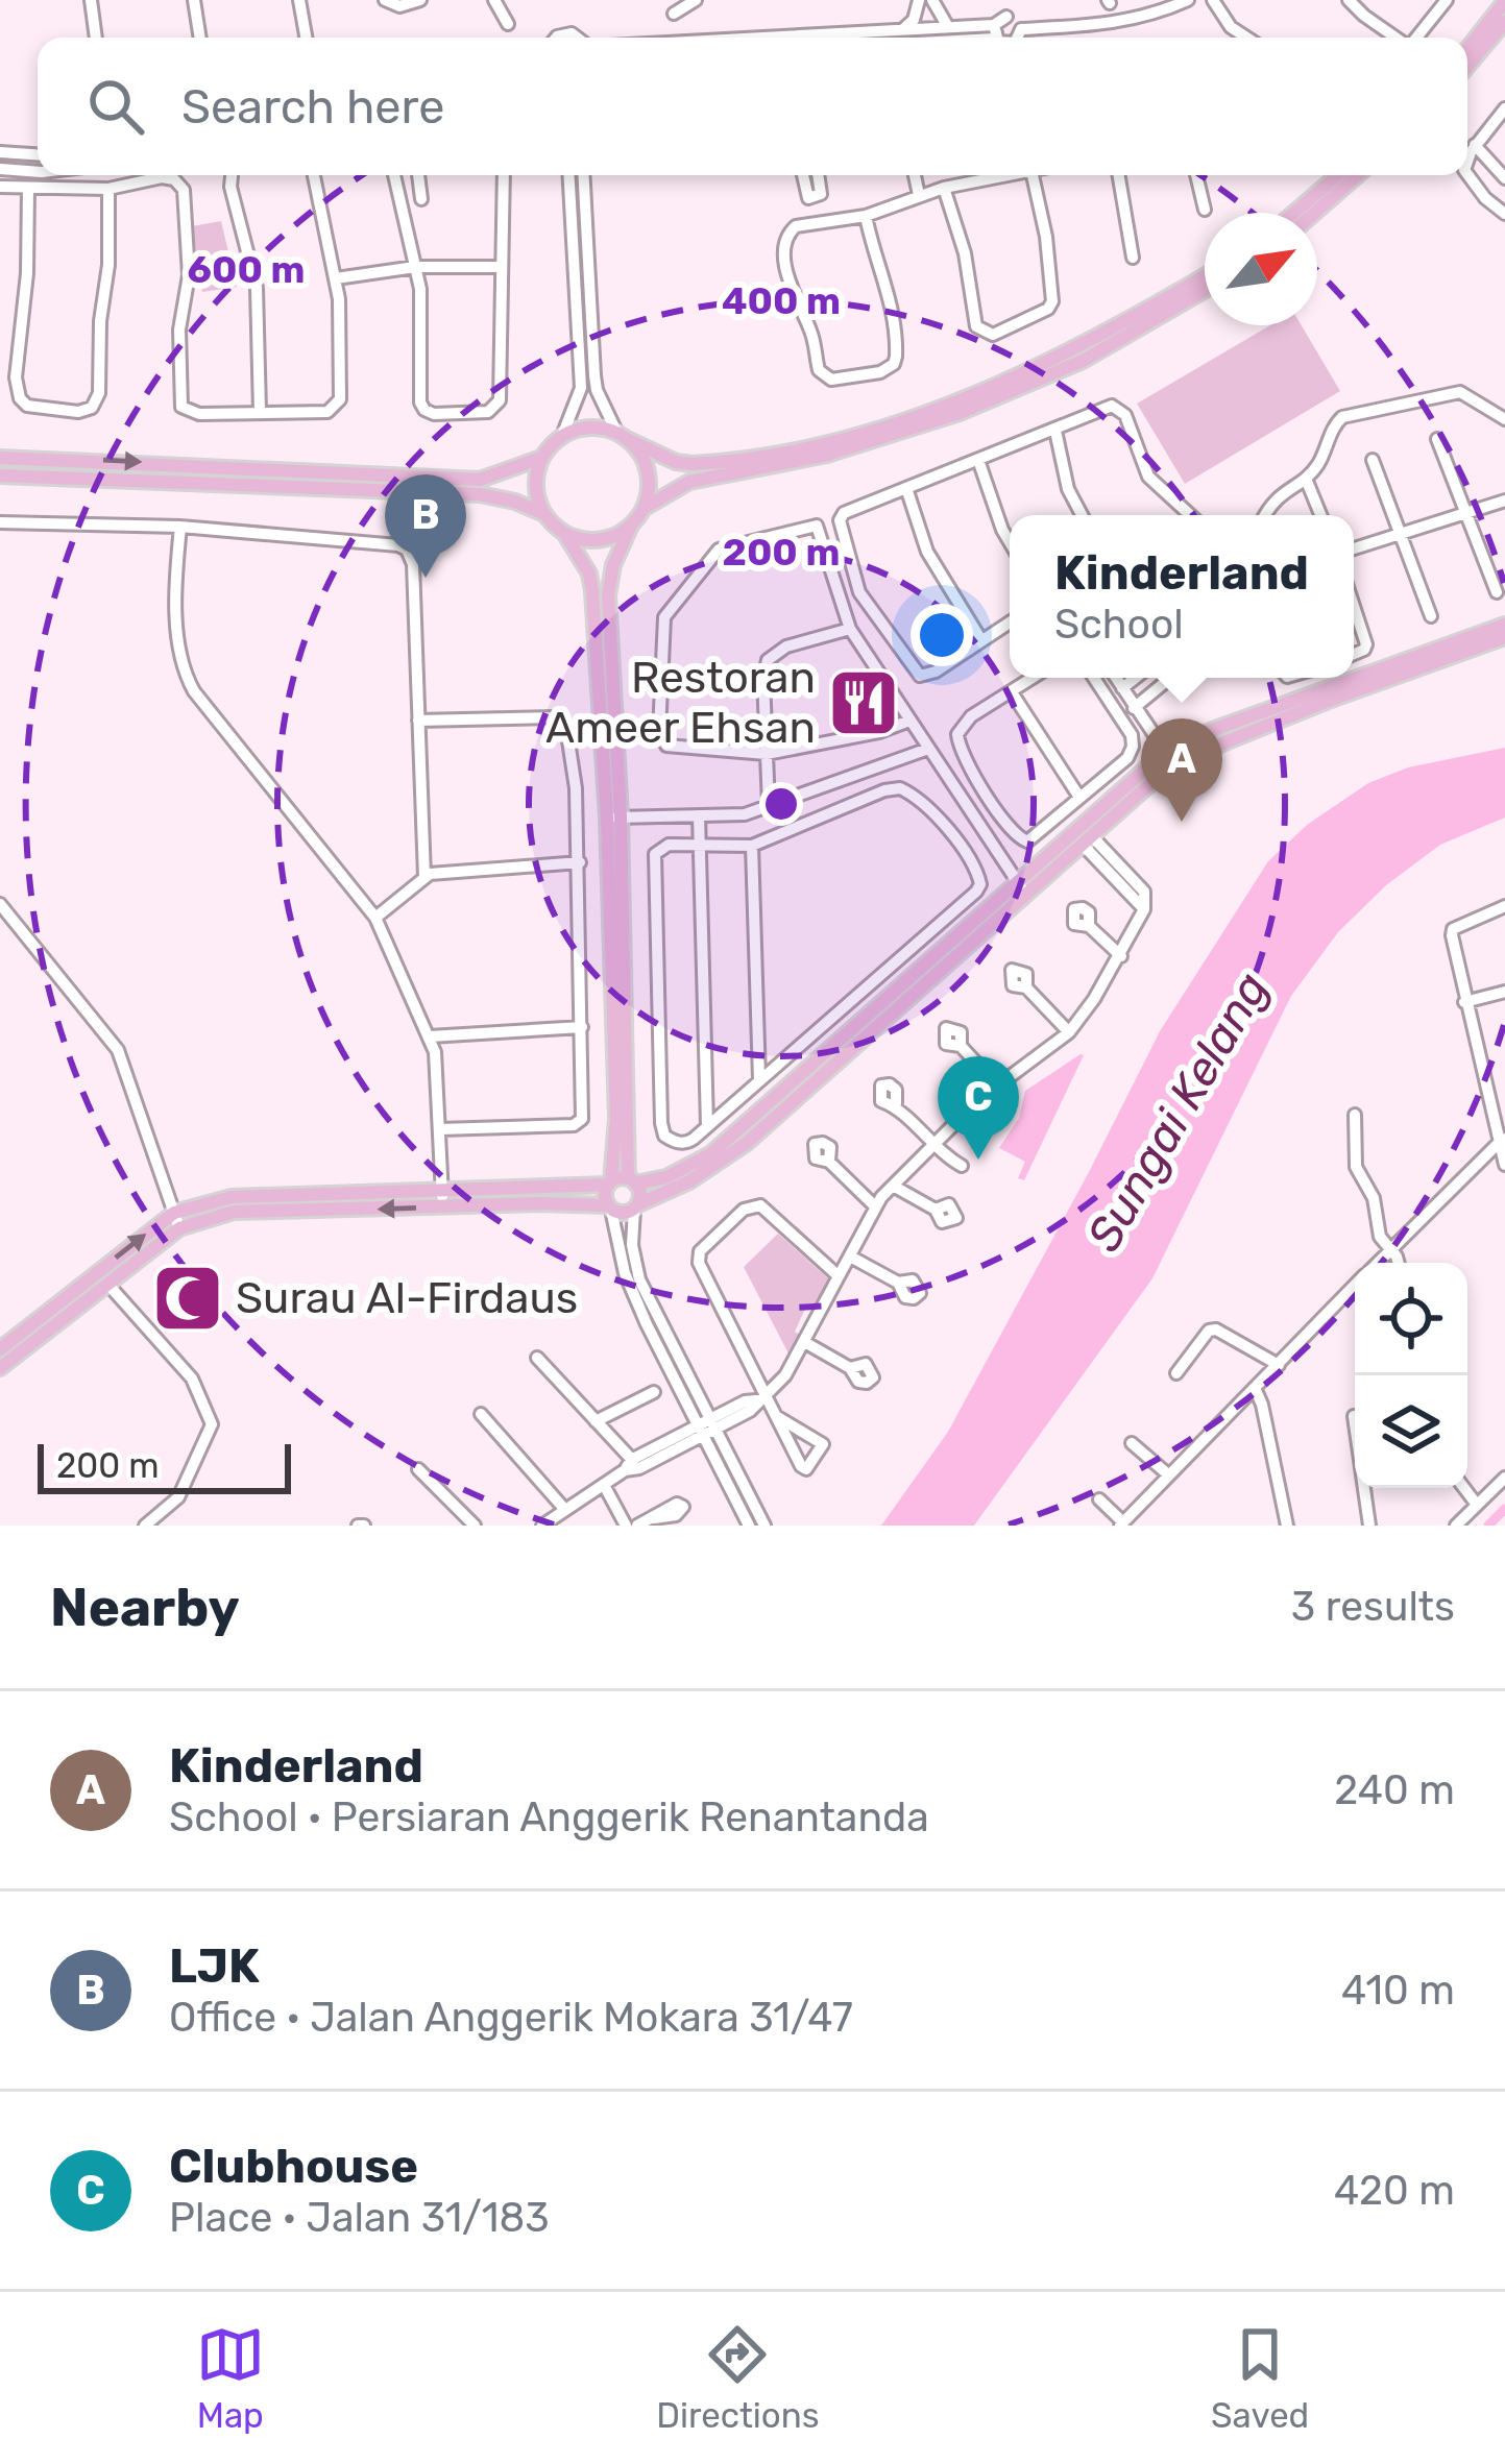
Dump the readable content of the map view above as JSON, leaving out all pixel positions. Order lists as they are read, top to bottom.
{
  "water": ["Sungai Kelang"],
  "places": {
    "restaurant": ["Restoran Ameer Ehsan"],
    "mosque": ["Surau Al-Firdaus"]
  },
  "scale_bar": "200 m",
  "north": "top right",
  "page": {
    "search": "Search here",
    "pins": ["B", "A", "C"],
    "popup": ["Kinderland", "School"],
    "scale": "200 m",
    "heading": ["Nearby", "3 results"],
    "list": [
      {
        "mark": "A",
        "name": "Kinderland",
        "note": "School · Persiaran Anggerik Renantanda",
        "value": "240 m"
      },
      {
        "mark": "B",
        "name": "LJK",
        "note": "Office · Jalan Anggerik Mokara 31/47",
        "value": "410 m"
      },
      {
        "mark": "C",
        "name": "Clubhouse",
        "note": "Place · Jalan 31/183",
        "value": "420 m"
      }
    ],
    "nav": ["Map", "Directions", "Saved"]
  },
  "rings": ["600 m", "400 m", "200 m"]
}
